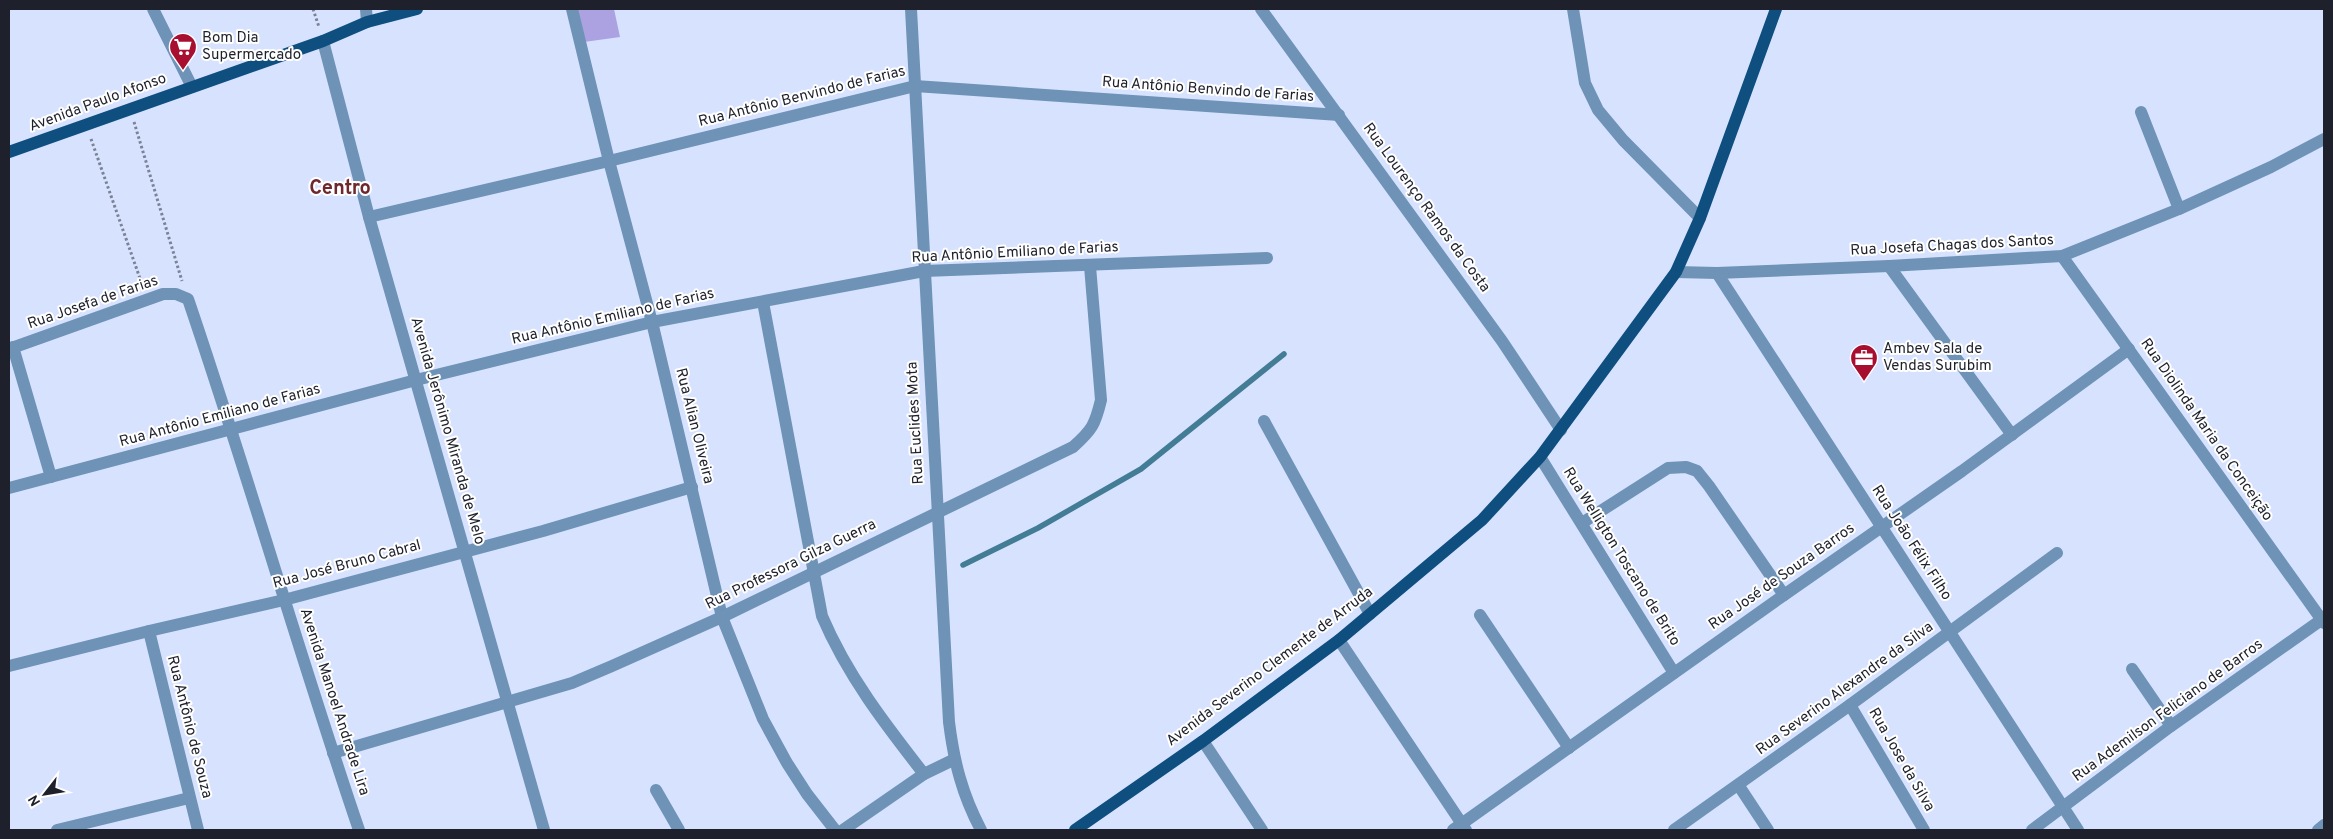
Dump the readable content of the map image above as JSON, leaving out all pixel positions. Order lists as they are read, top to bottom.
{
  "streets": {
    "main road": ["Avenida Paulo Afonso", "Avenida Severino Clemente de Arruda"],
    "street": [
      "Rua Antônio Benvindo de Farias",
      "Rua Lourenço Ramos da Costa",
      "Rua Josefa Chagas dos Santos",
      "Rua Antônio Emiliano de Farias",
      "Rua Josefa de Farias",
      "Rua Euclides Mota",
      "Rua Alian Oliveira",
      "Rua Diolinda Maria da Conceição",
      "Avenida Jerônimo Miranda de Melo",
      "Rua João Félix Filho",
      "Rua Welligton Toscano de Brito",
      "Rua José Bruno Cabral",
      "Rua Professora Gilza Guerra",
      "Rua José de Souza Barros",
      "Rua Severino Alexandre da Silva",
      "Avenida Manoel Andrade Lira",
      "Rua Ademilson Feliciano de Barros",
      "Rua Antônio de Souza",
      "Rua Jose da Silva"
    ]
  },
  "crossings": [
    ["Rua Antônio Benvindo de Farias", "Rua Lourenço Ramos da Costa"],
    ["Rua Antônio Benvindo de Farias", "Rua Euclides Mota"],
    ["Rua Antônio Benvindo de Farias", "Rua Alian Oliveira"],
    ["Rua Antônio Benvindo de Farias", "Avenida Jerônimo Miranda de Melo"],
    ["Avenida Paulo Afonso", "Avenida Jerônimo Miranda de Melo"],
    ["Rua Lourenço Ramos da Costa", "Avenida Severino Clemente de Arruda"],
    ["Rua Josefa Chagas dos Santos", "Rua Diolinda Maria da Conceição"],
    ["Rua Josefa Chagas dos Santos", "Rua João Félix Filho"],
    ["Rua Josefa Chagas dos Santos", "Avenida Severino Clemente de Arruda"],
    ["Rua Antônio Emiliano de Farias", "Rua Euclides Mota"],
    ["Rua Antônio Emiliano de Farias", "Rua Alian Oliveira"],
    ["Rua Antônio Emiliano de Farias", "Avenida Jerônimo Miranda de Melo"],
    ["Rua Antônio Emiliano de Farias", "Rua Professora Gilza Guerra"],
    ["Rua Antônio Emiliano de Farias", "Avenida Manoel Andrade Lira"],
    ["Rua Josefa de Farias", "Avenida Manoel Andrade Lira"],
    ["Rua Euclides Mota", "Rua Professora Gilza Guerra"],
    ["Rua Alian Oliveira", "Rua José Bruno Cabral"],
    ["Rua Alian Oliveira", "Rua Professora Gilza Guerra"],
    ["Rua Diolinda Maria da Conceição", "Rua José de Souza Barros"],
    ["Rua Diolinda Maria da Conceição", "Rua Ademilson Feliciano de Barros"],
    ["Avenida Jerônimo Miranda de Melo", "Rua José Bruno Cabral"],
    ["Avenida Jerônimo Miranda de Melo", "Rua Professora Gilza Guerra"],
    ["Rua João Félix Filho", "Rua José de Souza Barros"],
    ["Rua João Félix Filho", "Rua Severino Alexandre da Silva"],
    ["Rua João Félix Filho", "Rua Ademilson Feliciano de Barros"],
    ["Rua Welligton Toscano de Brito", "Rua José de Souza Barros"],
    ["Rua Welligton Toscano de Brito", "Avenida Severino Clemente de Arruda"],
    ["Rua José Bruno Cabral", "Avenida Manoel Andrade Lira"],
    ["Rua José Bruno Cabral", "Rua Antônio de Souza"],
    ["Rua Professora Gilza Guerra", "Avenida Manoel Andrade Lira"],
    ["Rua Severino Alexandre da Silva", "Rua Jose da Silva"]
  ],
  "districts": ["Centro"],
  "places": {
    "supermarket": ["Bom Dia Supermercado"],
    "office": ["Ambev Sala de Vendas Surubim"]
  },
  "north": "bottom left"
}
